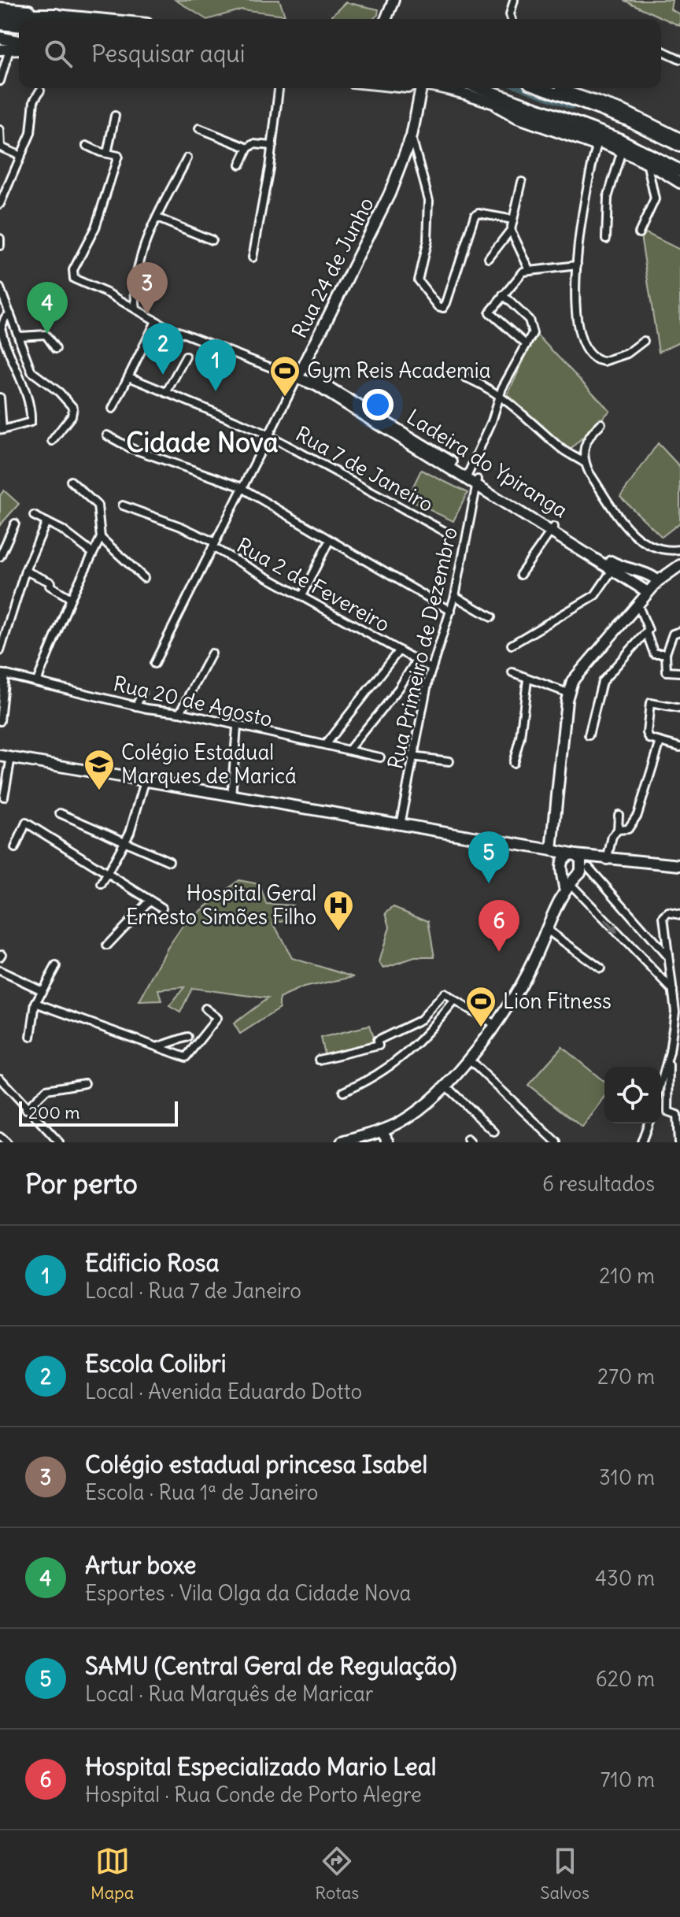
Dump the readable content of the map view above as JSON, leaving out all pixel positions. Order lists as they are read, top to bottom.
{
  "streets": {
    "main road": ["Rua 24 de Junho", "Ladeira do Ypiranga"],
    "street": [
      "Rua 7 de Janeiro",
      "Rua 2 de Fevereiro",
      "Rua Primeiro de Dezembro",
      "Rua 20 de Agosto"
    ]
  },
  "crossings": [
    ["Rua 24 de Junho", "Ladeira do Ypiranga"],
    ["Rua 24 de Junho", "Rua 7 de Janeiro"],
    ["Rua 24 de Junho", "Rua 2 de Fevereiro"],
    ["Ladeira do Ypiranga", "Rua Primeiro de Dezembro"],
    ["Rua 2 de Fevereiro", "Rua Primeiro de Dezembro"]
  ],
  "districts": ["Cidade Nova"],
  "places": {
    "sports": ["Gym Reis Academia", "Lion Fitness"],
    "school or university": ["Colégio Estadual Marques de Maricá"],
    "hospital": ["Hospital Geral Ernesto Simões Filho"]
  },
  "scale_bar": "200 m",
  "page": {
    "search": "Pesquisar aqui",
    "pins": [
      "3",
      "4",
      "2",
      "1",
      "5",
      "6"
    ],
    "scale": "200 m",
    "heading": ["Por perto", "6 resultados"],
    "list": [
      {
        "mark": "1",
        "name": "Edificio Rosa",
        "note": "Local · Rua 7 de Janeiro",
        "value": "210 m"
      },
      {
        "mark": "2",
        "name": "Escola Colibri",
        "note": "Local · Avenida Eduardo Dotto",
        "value": "270 m"
      },
      {
        "mark": "3",
        "name": "Colégio estadual princesa Isabel",
        "note": "Escola · Rua 1ª de Janeiro",
        "value": "310 m"
      },
      {
        "mark": "4",
        "name": "Artur boxe",
        "note": "Esportes · Vila Olga da Cidade Nova",
        "value": "430 m"
      },
      {
        "mark": "5",
        "name": "SAMU (Central Geral de Regulação)",
        "note": "Local · Rua Marquês de Maricar",
        "value": "620 m"
      },
      {
        "mark": "6",
        "name": "Hospital Especializado Mario Leal",
        "note": "Hospital · Rua Conde de Porto Alegre",
        "value": "710 m"
      }
    ],
    "nav": ["Mapa", "Rotas", "Salvos"]
  }
}
